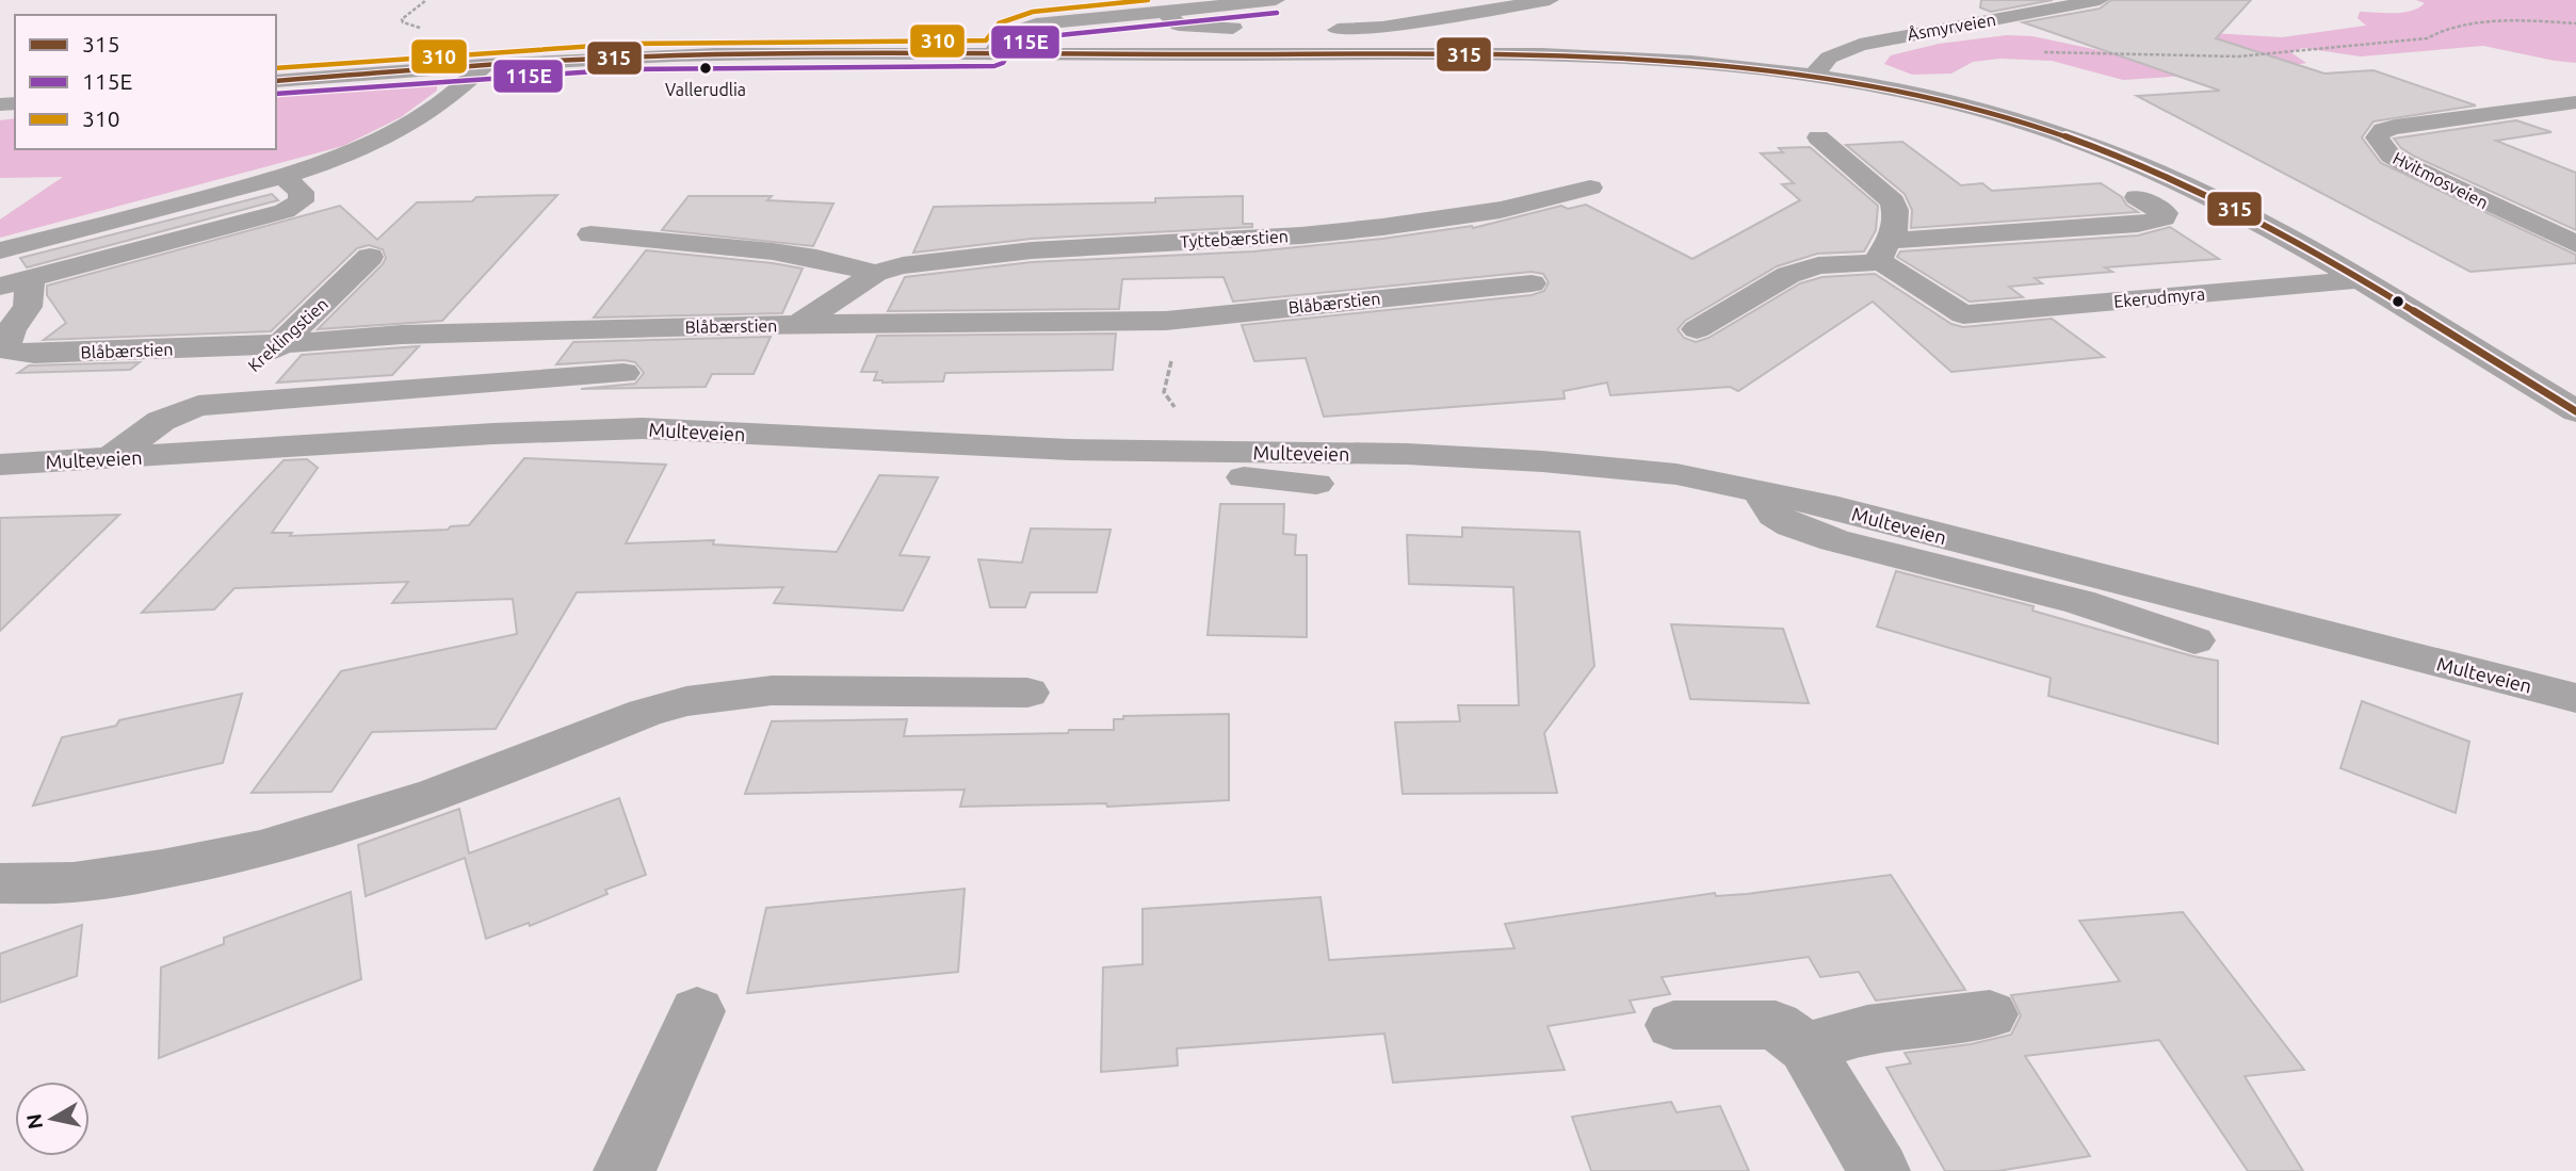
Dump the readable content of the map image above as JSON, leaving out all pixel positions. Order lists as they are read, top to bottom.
{
  "streets": {
    "street": [
      "Åsmyrveien",
      "Hvitmosveien",
      "Tyttebærstien",
      "Ekerudmyra",
      "Blåbærstien",
      "Kreklingstien",
      "Multeveien"
    ]
  },
  "crossings": [
    ["Tyttebærstien", "Blåbærstien"],
    ["Blåbærstien", "Kreklingstien"]
  ],
  "places": ["Vallerudlia"],
  "lines": ["transit line 310", "transit line 115E", "transit line 315"],
  "legend": ["315", "115E", "310"],
  "north": "left"
}
